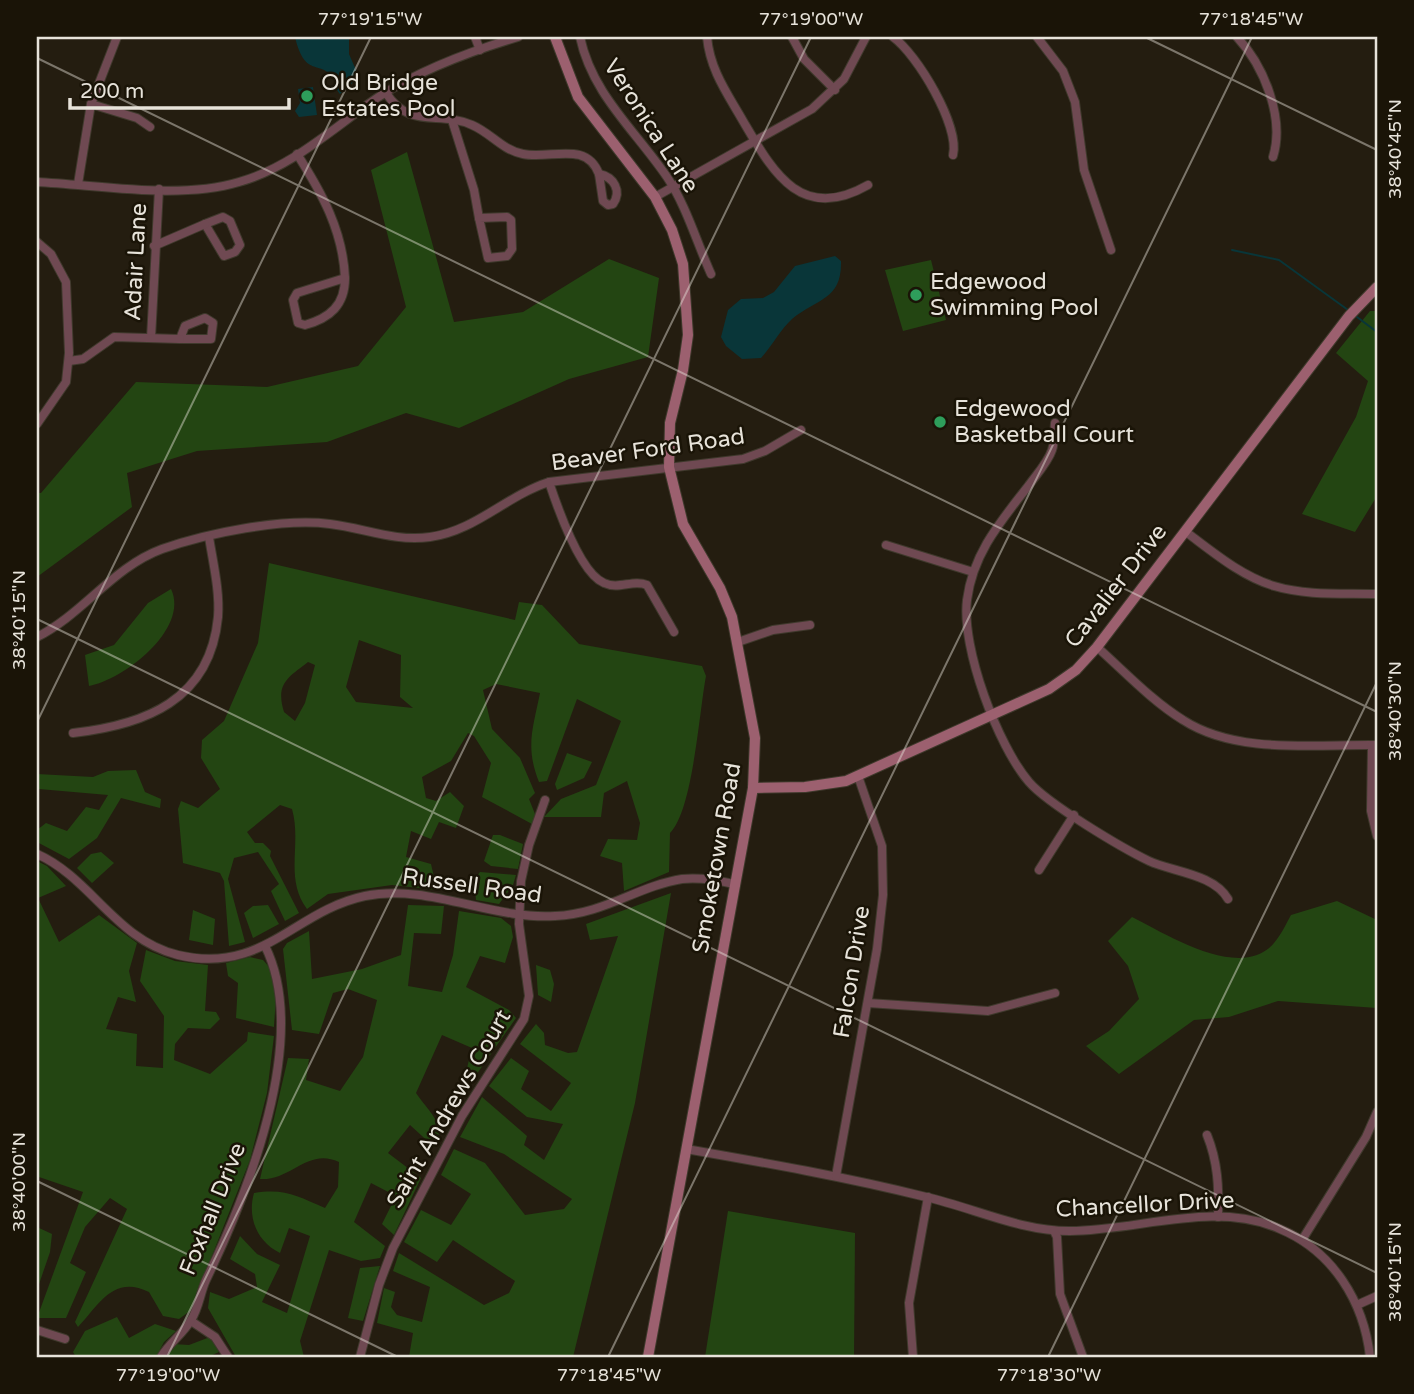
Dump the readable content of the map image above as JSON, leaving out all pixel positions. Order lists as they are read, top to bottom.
{
  "streets": {
    "main road": ["Cavalier Drive", "Smoketown Road"],
    "street": [
      "Veronica Lane",
      "Adair Lane",
      "Beaver Ford Road",
      "Russell Road",
      "Falcon Drive",
      "Saint Andrews Court",
      "Chancellor Drive",
      "Foxhall Drive"
    ]
  },
  "crossings": [
    ["Beaver Ford Road", "Smoketown Road"],
    ["Cavalier Drive", "Smoketown Road"],
    ["Cavalier Drive", "Falcon Drive"],
    ["Smoketown Road", "Russell Road"],
    ["Smoketown Road", "Chancellor Drive"],
    ["Russell Road", "Saint Andrews Court"],
    ["Russell Road", "Foxhall Drive"],
    ["Falcon Drive", "Chancellor Drive"]
  ],
  "places": ["Old Bridge Estates Pool", "Edgewood Swimming Pool", "Edgewood Basketball Court"],
  "scale_bar": "200 m",
  "coordinates": [
    "77°19'15\"W",
    "77°19'00\"W",
    "77°18'45\"W",
    "38°40'45\"N",
    "38°40'15\"N",
    "38°40'30\"N",
    "38°40'00\"N",
    "77°18'30\"W"
  ]
}
